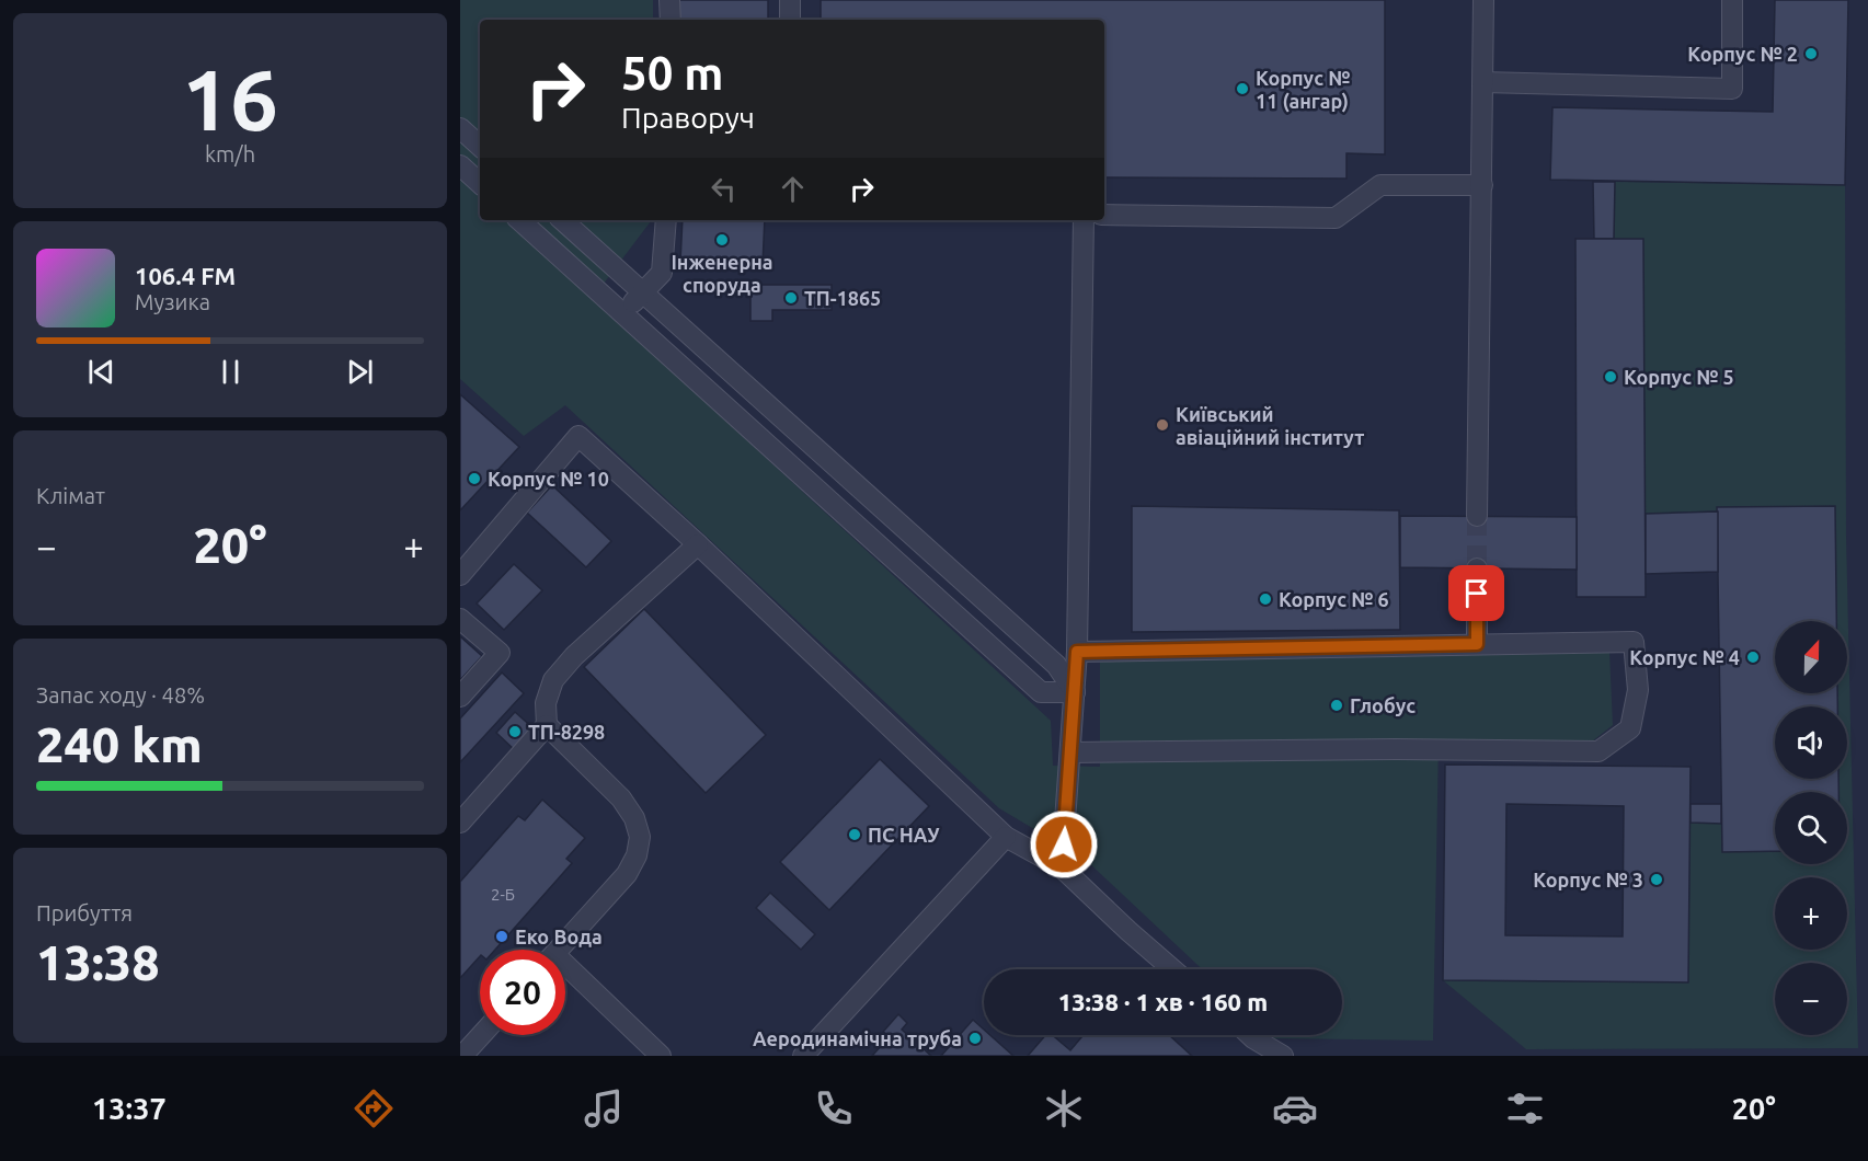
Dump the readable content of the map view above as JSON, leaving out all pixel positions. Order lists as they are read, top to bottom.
{
  "places": [
    "Корпус № 2",
    "Корпус № 11 (ангар)",
    "Інженерна споруда",
    "ТП-1865",
    "Корпус № 5",
    "Київський авіаційний інститут",
    "Корпус № 10",
    "Корпус № 6",
    "Корпус № 4",
    "Глобус",
    "ТП-8298",
    "ПС НАУ",
    "Корпус № 3",
    "Еко Вода",
    "Аеродинамічна труба"
  ],
  "house_numbers": ["2-Б"],
  "north": "top",
  "page": {
    "tile": [
      ["16", "km/h"],
      "Клімат",
      ["Запас ходу · 48%", "240 km"],
      ["Прибуття", "13:38"]
    ],
    "turn": ["50 m", "Праворуч"],
    "song": ["106.4 FM", "Музика"],
    "heat": ["−", "20°", "+"],
    "map_buttons": ["+", "−"],
    "limit": "20",
    "trip": "13:38 · 1 хв · 160 m",
    "tabs": ["13:37", "20°"]
  }
}
